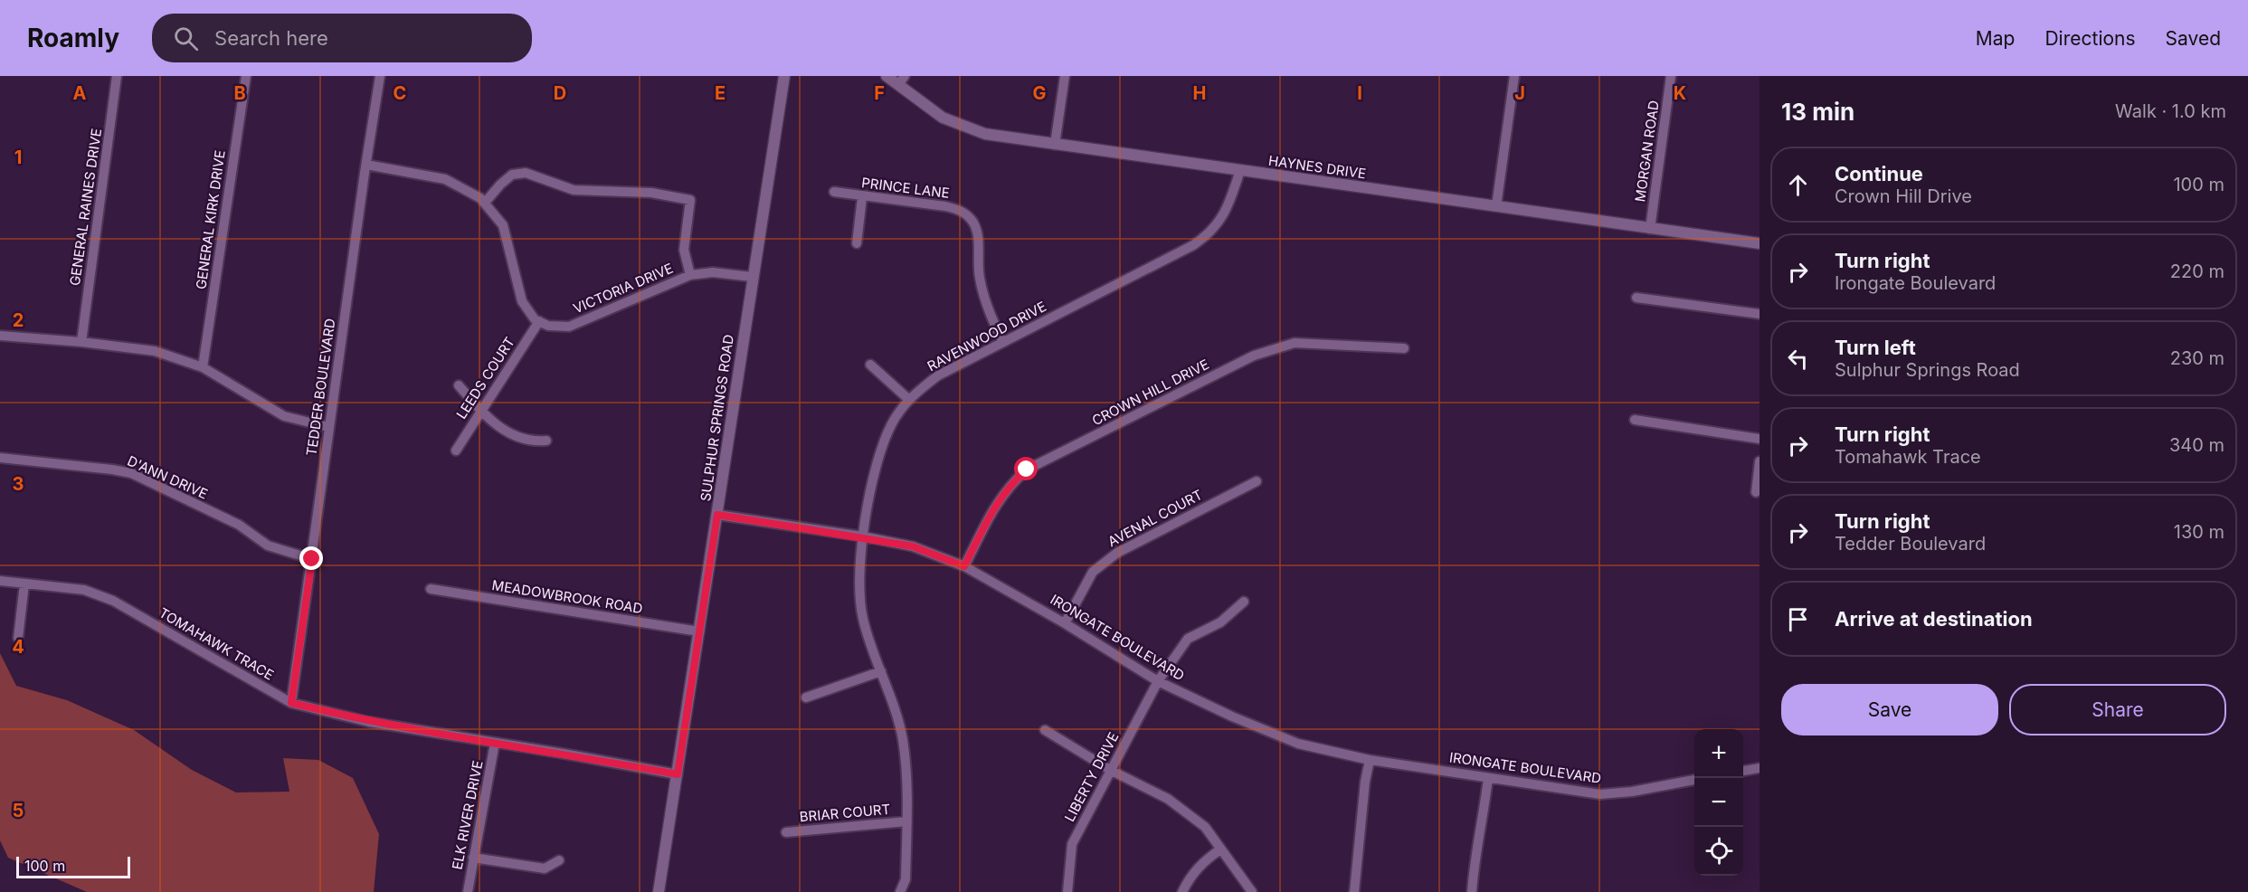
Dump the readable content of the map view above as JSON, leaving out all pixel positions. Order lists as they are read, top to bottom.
{
  "streets": {
    "street": [
      "MORGAN ROAD",
      "HAYNES DRIVE",
      "PRINCE LANE",
      "GENERAL RAINES DRIVE",
      "GENERAL KIRK DRIVE",
      "VICTORIA DRIVE",
      "RAVENWOOD DRIVE",
      "LEEDS COURT",
      "TEDDER BOULEVARD",
      "CROWN HILL DRIVE",
      "SULPHUR SPRINGS ROAD",
      "D'ANN DRIVE",
      "AVENAL COURT",
      "MEADOWBROOK ROAD",
      "IRONGATE BOULEVARD",
      "TOMAHAWK TRACE",
      "LIBERTY DRIVE",
      "BRIAR COURT",
      "ELK RIVER DRIVE"
    ]
  },
  "crossings": [
    ["MORGAN ROAD", "HAYNES DRIVE"],
    ["HAYNES DRIVE", "RAVENWOOD DRIVE"],
    ["PRINCE LANE", "RAVENWOOD DRIVE"],
    ["VICTORIA DRIVE", "LEEDS COURT"],
    ["VICTORIA DRIVE", "SULPHUR SPRINGS ROAD"],
    ["RAVENWOOD DRIVE", "IRONGATE BOULEVARD"],
    ["RAVENWOOD DRIVE", "BRIAR COURT"],
    ["TEDDER BOULEVARD", "D'ANN DRIVE"],
    ["TEDDER BOULEVARD", "TOMAHAWK TRACE"],
    ["CROWN HILL DRIVE", "IRONGATE BOULEVARD"],
    ["SULPHUR SPRINGS ROAD", "MEADOWBROOK ROAD"],
    ["SULPHUR SPRINGS ROAD", "IRONGATE BOULEVARD"],
    ["SULPHUR SPRINGS ROAD", "TOMAHAWK TRACE"],
    ["AVENAL COURT", "IRONGATE BOULEVARD"],
    ["IRONGATE BOULEVARD", "LIBERTY DRIVE"],
    ["TOMAHAWK TRACE", "ELK RIVER DRIVE"]
  ],
  "scale_bar": "100 m",
  "page": {
    "header": "Roamly",
    "search": "Search here",
    "nav": ["Map", "Directions", "Saved"],
    "heading": ["13 min", "Walk · 1.0 km"],
    "list": [
      ["Continue", "Crown Hill Drive", "100 m"],
      ["Turn right", "Irongate Boulevard", "220 m"],
      ["Turn left", "Sulphur Springs Road", "230 m"],
      ["Turn right", "Tomahawk Trace", "340 m"],
      ["Turn right", "Tedder Boulevard", "130 m"],
      "Arrive at destination"
    ],
    "buttons": ["Save", "Share"],
    "map_buttons": ["+", "−"],
    "scale": "100 m"
  },
  "grid": {
    "columns": [
      "A",
      "B",
      "C",
      "D",
      "E",
      "F",
      "G",
      "H",
      "I",
      "J",
      "K"
    ],
    "rows": [
      "1",
      "2",
      "3",
      "4",
      "5"
    ]
  }
}
